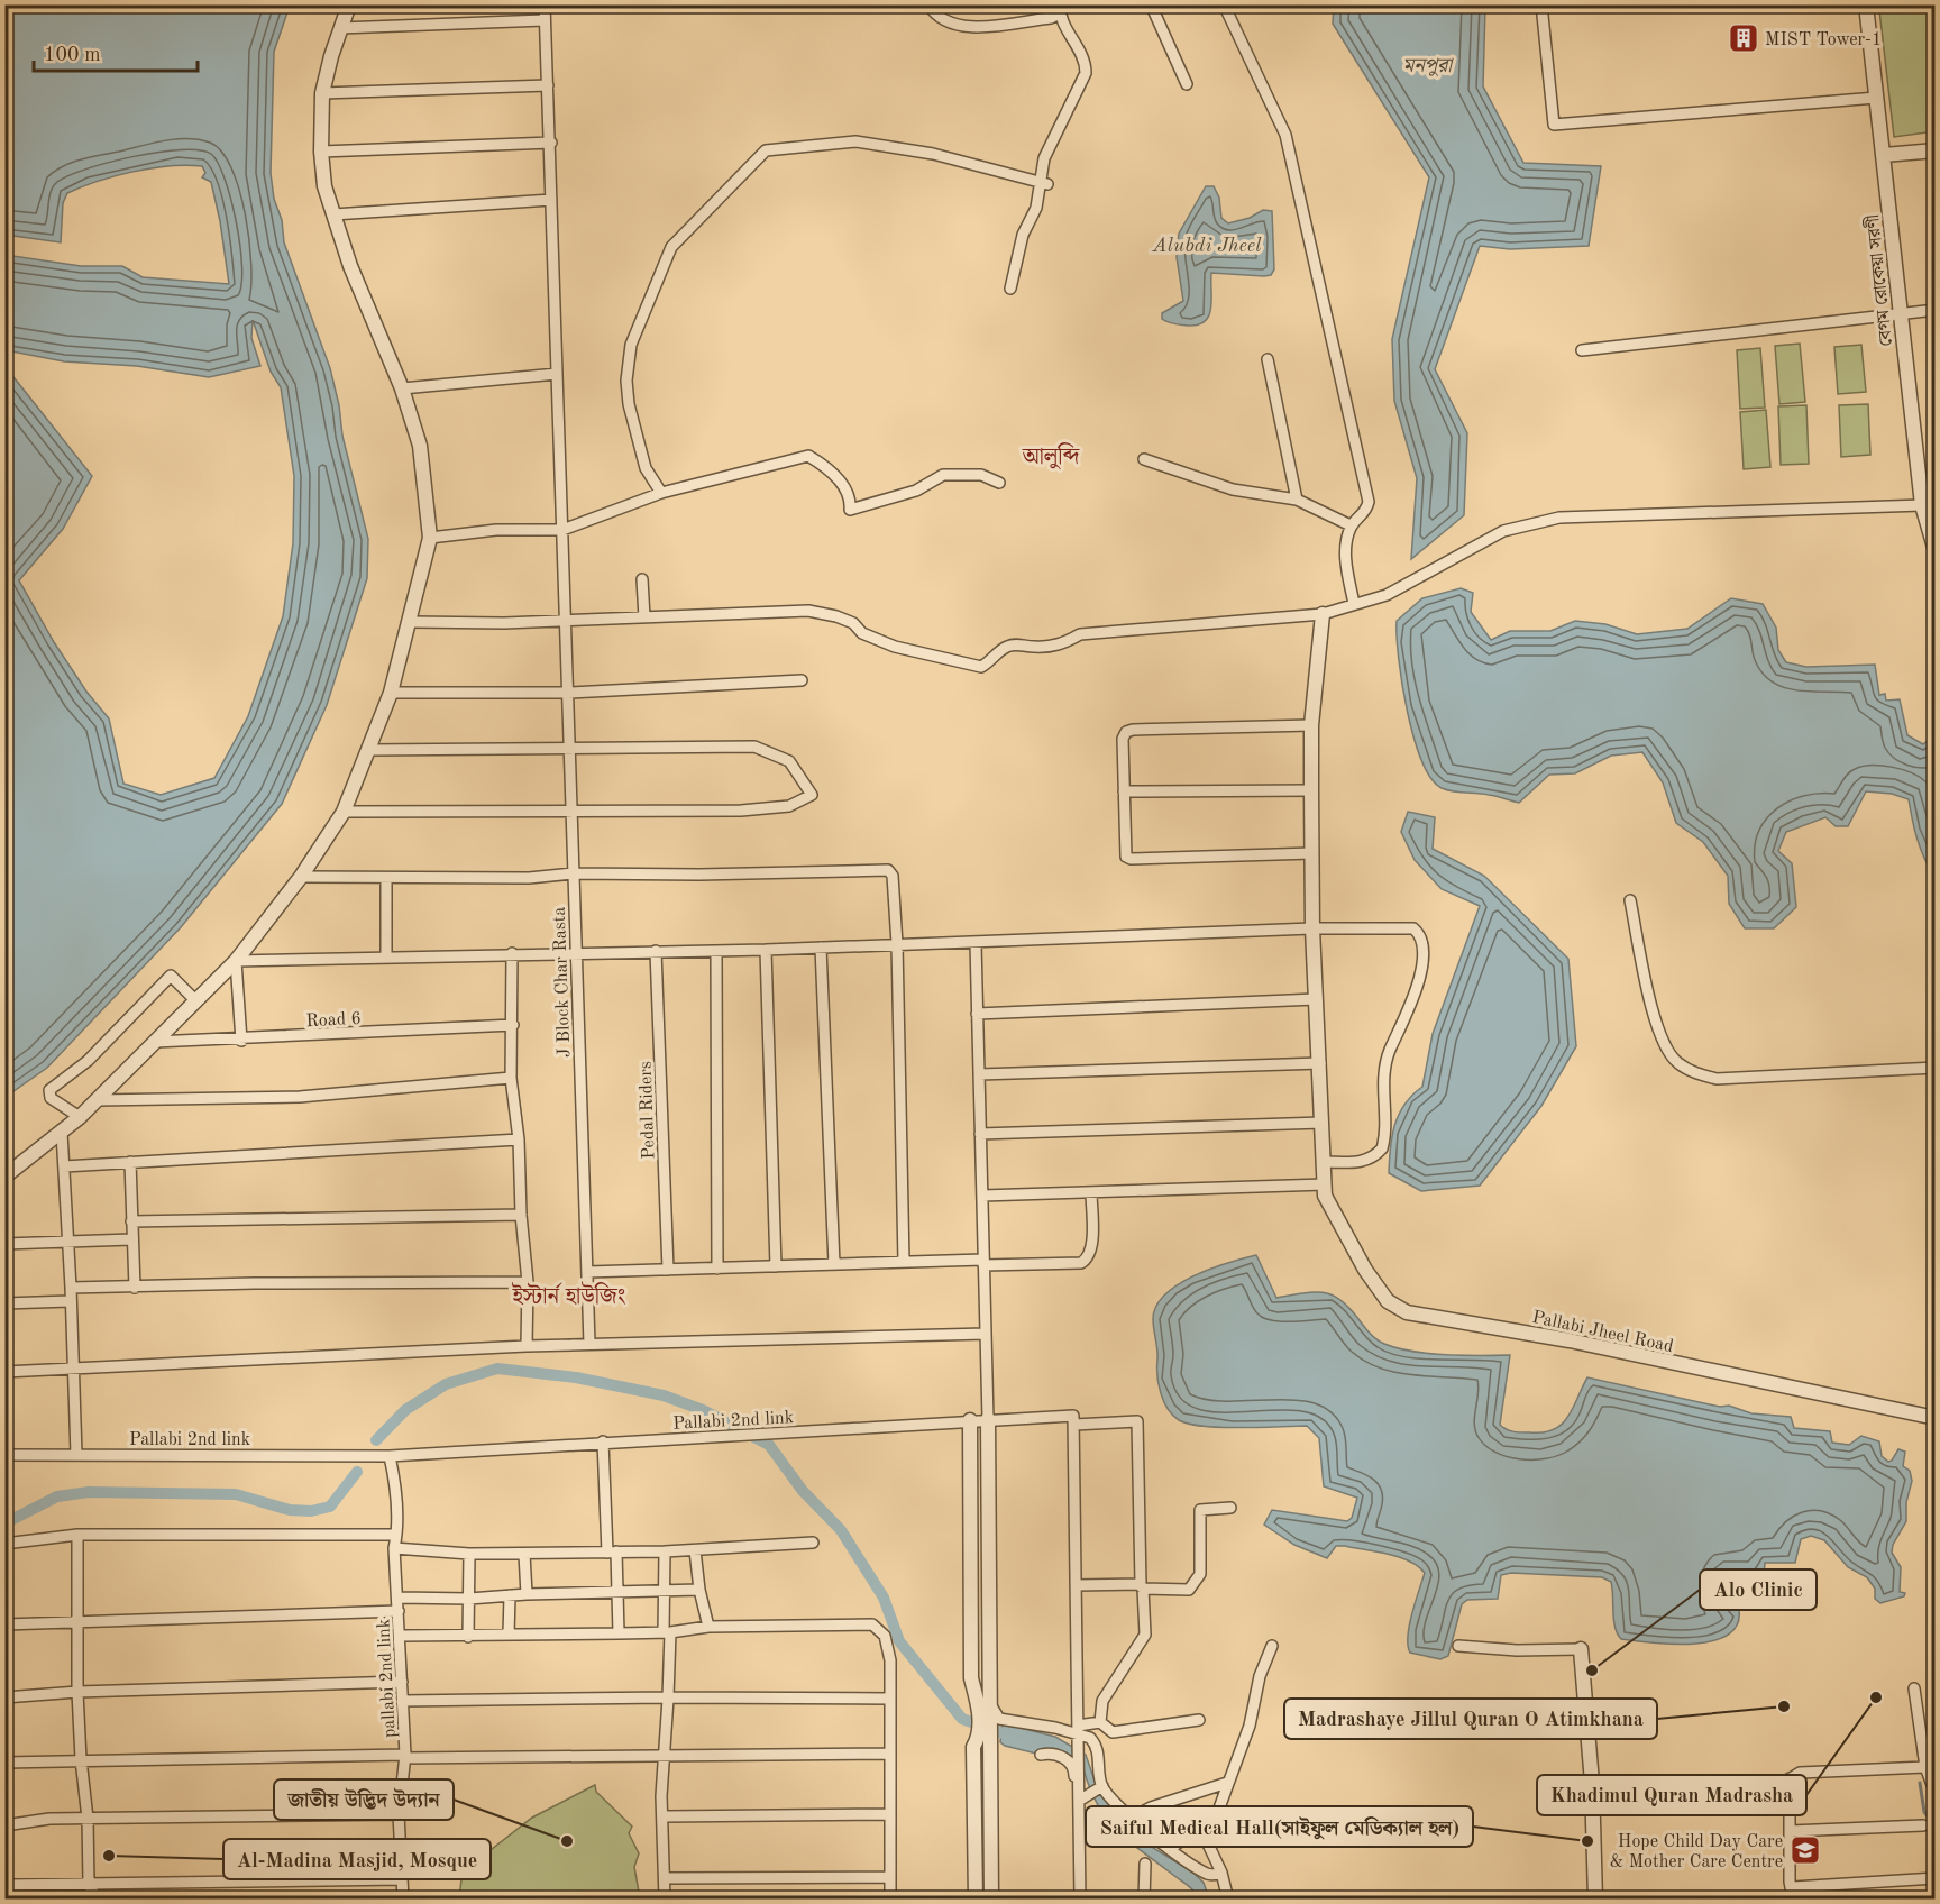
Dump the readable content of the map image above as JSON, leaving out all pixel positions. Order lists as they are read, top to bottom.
{
  "streets": {
    "street": [
      "বেগম রোকেয়া সরণী",
      "J Block Char Rasta",
      "Road 6",
      "Pedal Riders",
      "Pallabi Jheel Road",
      "Pallabi 2nd link",
      "pallabi 2nd link"
    ]
  },
  "crossings": [
    ["Pallabi 2nd link", "pallabi 2nd link"]
  ],
  "districts": ["আলুব্দি", "ইস্টার্ন হাউজিং"],
  "water": ["মনপুরা", "Alubdi Jheel"],
  "places": {
    "building": ["MIST Tower-1"],
    "other": [
      "Alo Clinic",
      "Khadimul Quran Madrasha",
      "Madrashaye Jillul Quran O Atimkhana",
      "জাতীয় উদ্ভিদ উদ্যান",
      "Saiful Medical Hall(সাইফুল মেডিক্যাল হল)",
      "Al-Madina Masjid, Mosque"
    ],
    "school or university": ["Hope Child Day Care & Mother Care Centre"]
  },
  "scale_bar": "100 m"
}
